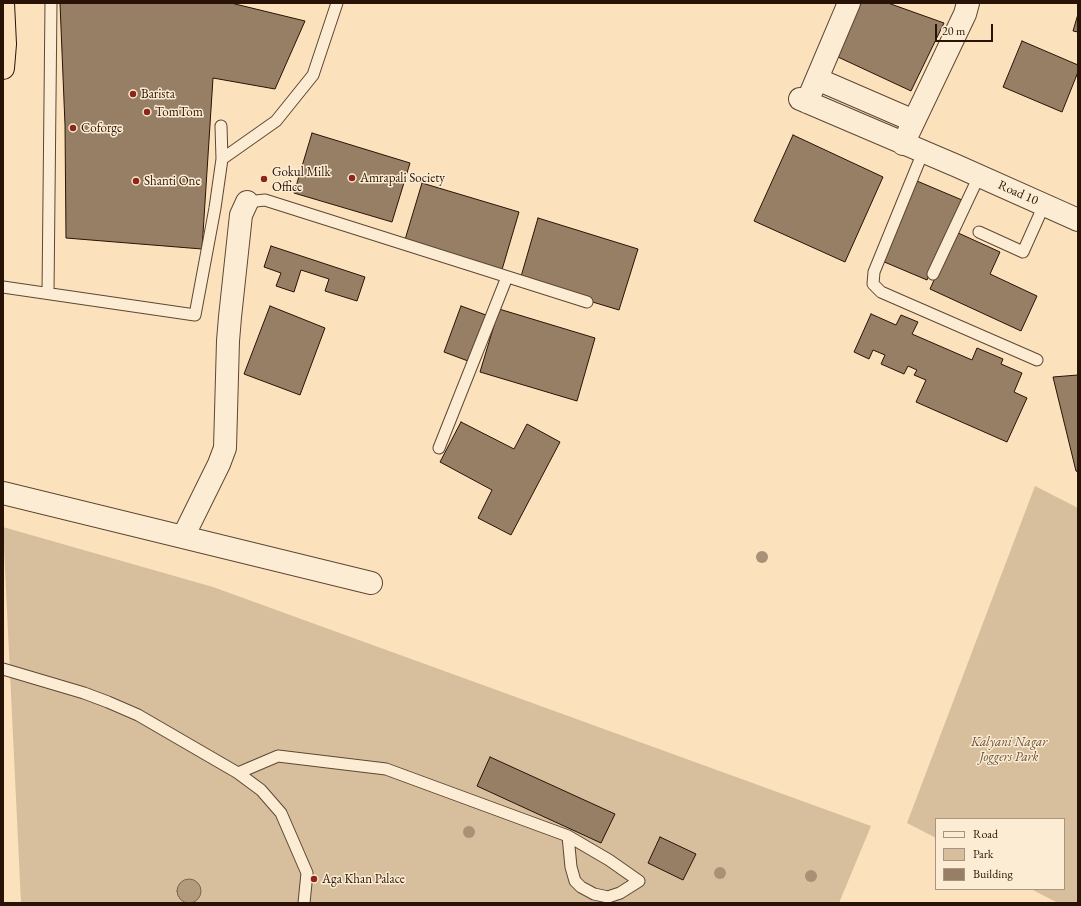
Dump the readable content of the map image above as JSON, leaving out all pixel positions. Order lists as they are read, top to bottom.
{
  "streets": {
    "street": ["Road 10"]
  },
  "parks": ["Kalyani Nagar Joggers Park"],
  "places": [
    "Barista",
    "TomTom",
    "Coforge",
    "Amrapali Society",
    "Gokul Milk Office",
    "Shanti One",
    "Aga Khan Palace"
  ],
  "legend": ["Road", "Park", "Building"],
  "scale_bar": "20 m"
}
